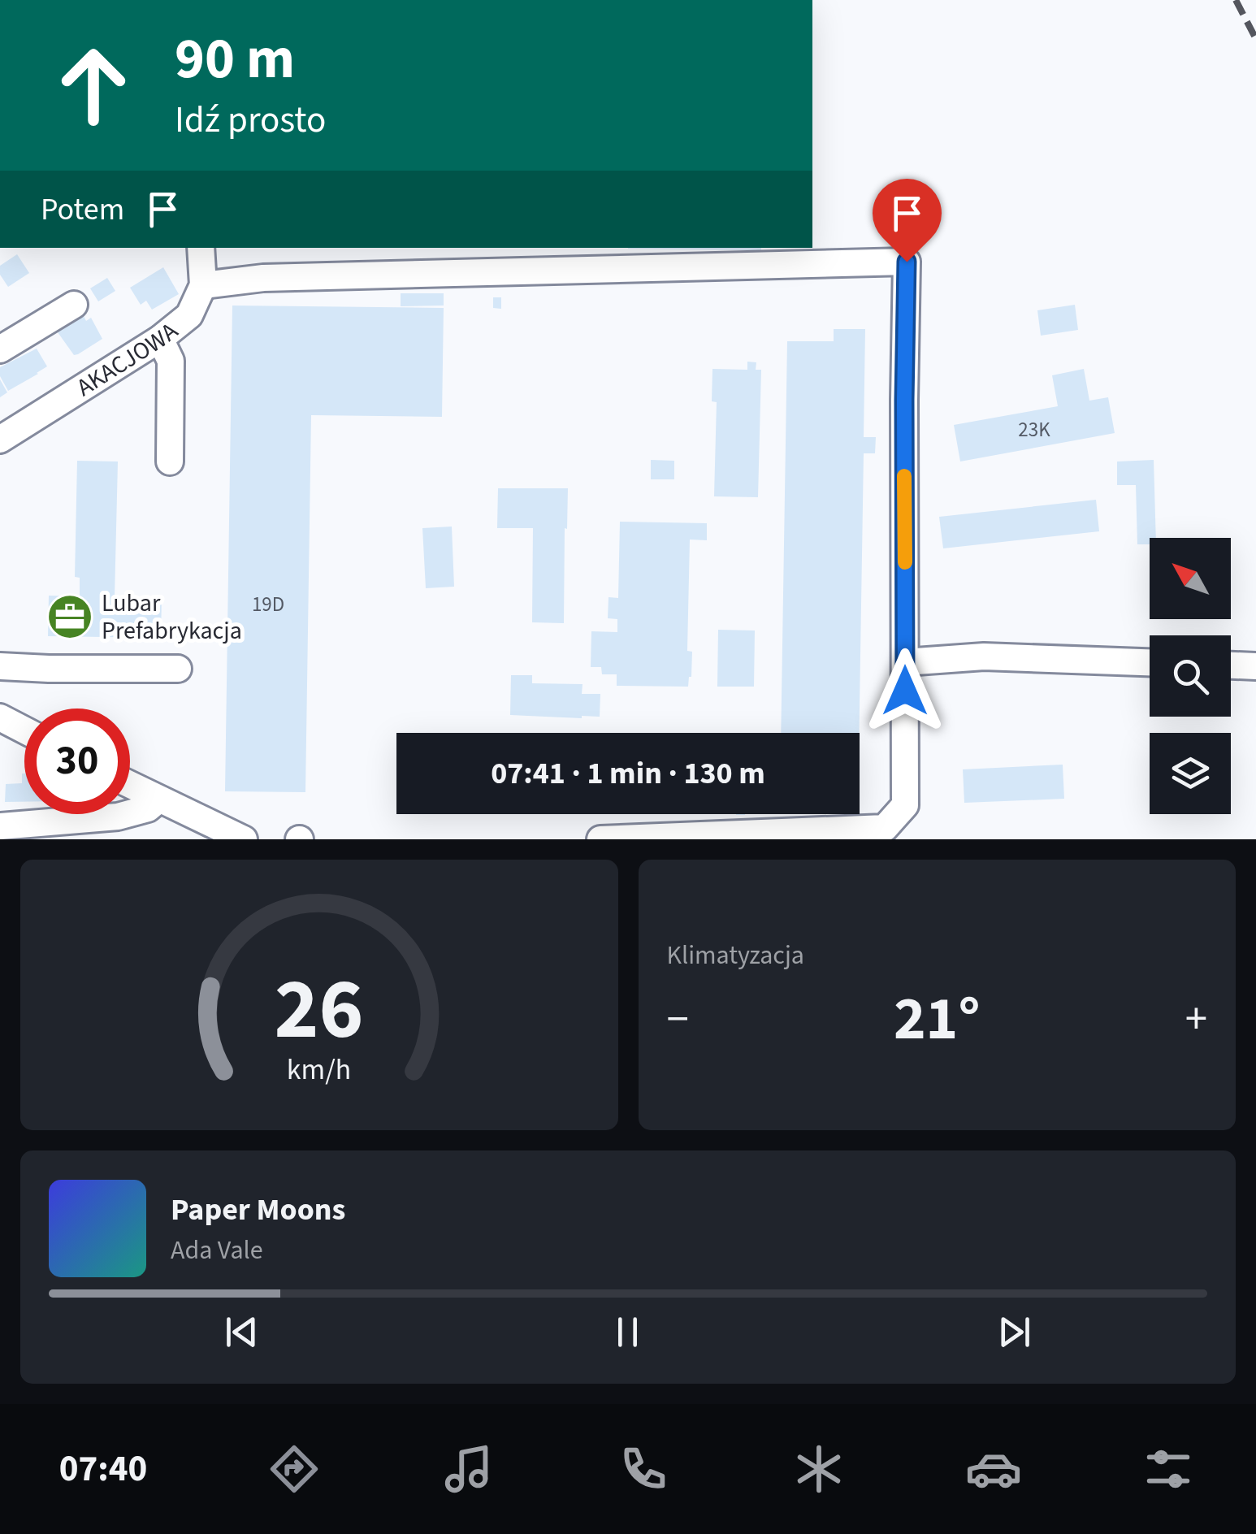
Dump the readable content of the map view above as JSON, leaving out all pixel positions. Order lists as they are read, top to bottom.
{
  "streets": {
    "street": ["AKACJOWA"]
  },
  "places": {
    "office": ["Lubar Prefabrykacja"]
  },
  "house_numbers": ["23K", "19D"],
  "north": "top left",
  "page": {
    "turn": ["90 m", "Idź prosto"],
    "then": "Potem",
    "limit": "30",
    "trip": "07:41 · 1 min · 130 m",
    "tile": "Klimatyzacja",
    "heat": ["−", "21°", "+"],
    "song": ["Paper Moons", "Ada Vale"],
    "tabs": "07:40",
    "gauge": ["26", "km/h"]
  }
}
